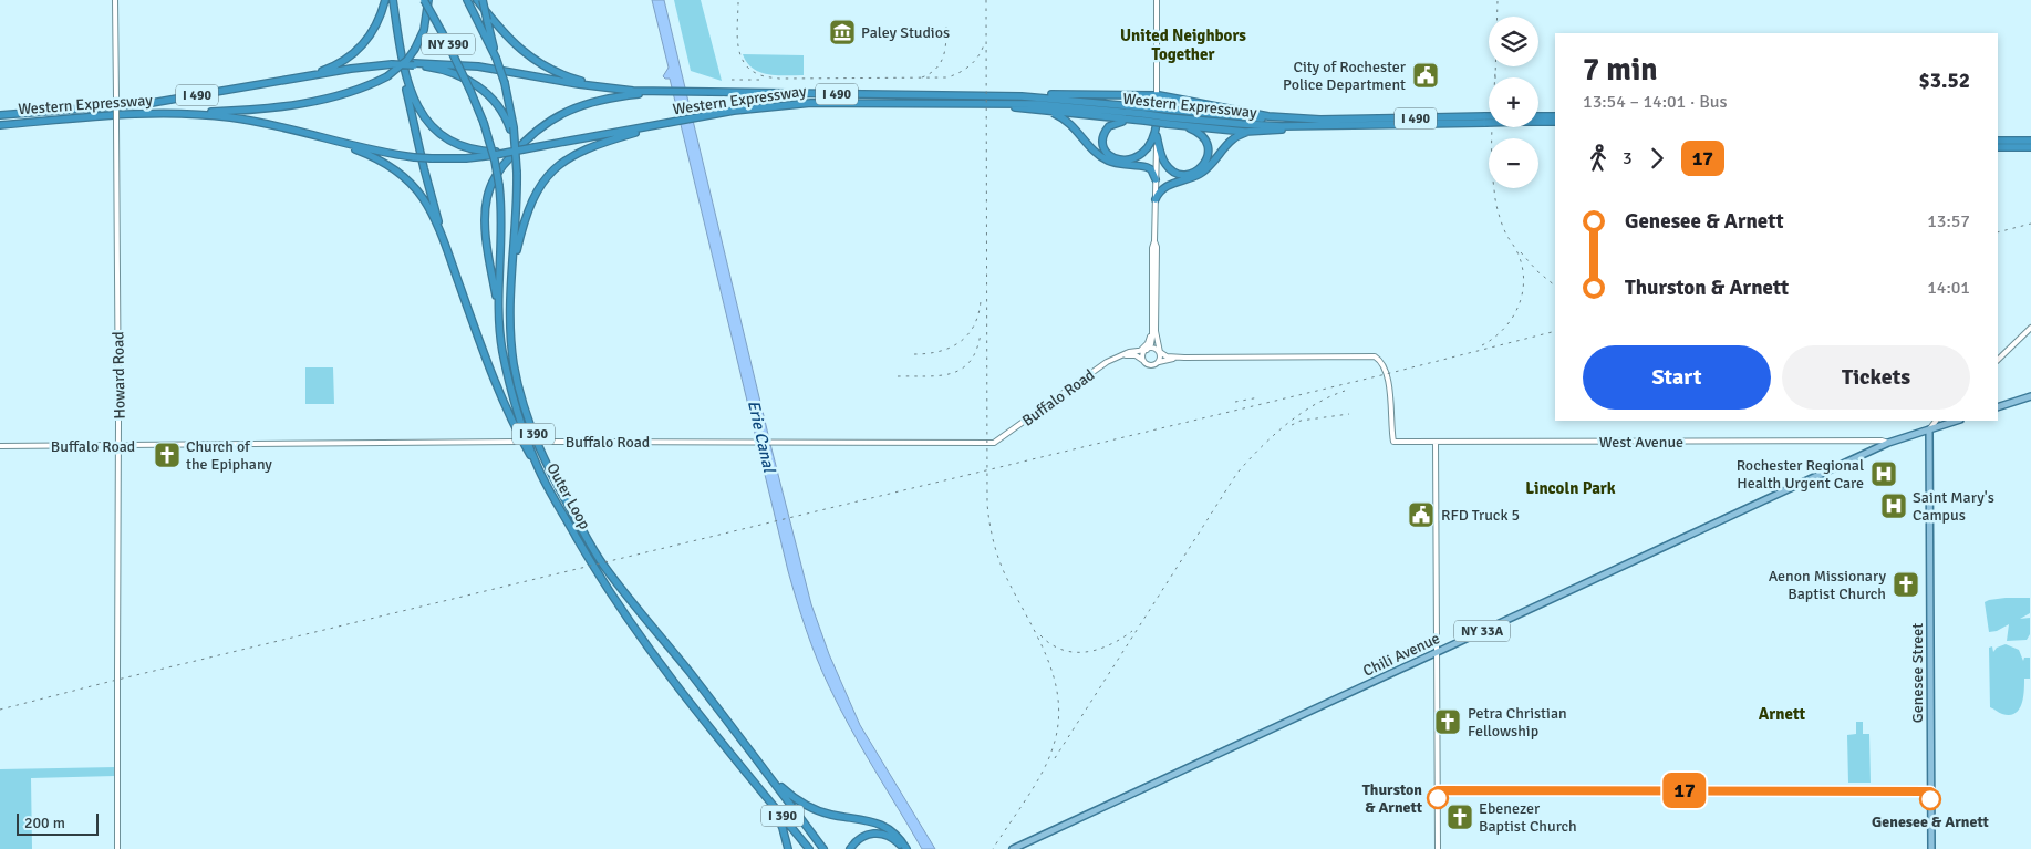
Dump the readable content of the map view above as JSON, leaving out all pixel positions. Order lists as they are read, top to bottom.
{
  "streets": {
    "highway": [
      "NY 390",
      "I 490",
      "Western Expressway",
      "I 390",
      "Outer Loop"
    ],
    "main road": [
      "Howard Road",
      "Buffalo Road",
      "West Avenue",
      "NY 33A",
      "Chili Avenue",
      "Genesee Street"
    ]
  },
  "crossings": [
    ["NY 390", "Outer Loop"],
    ["Howard Road", "Buffalo Road"],
    ["Buffalo Road", "Outer Loop"],
    ["West Avenue", "Chili Avenue"],
    ["Chili Avenue", "Genesee Street"]
  ],
  "districts": ["United Neighbors Together", "Lincoln Park", "Arnett"],
  "water": ["Erie Canal"],
  "places": {
    "museum": ["Paley Studios"],
    "public building": ["City of Rochester Police Department", "RFD Truck 5"],
    "church": [
      "Church of the Epiphany",
      "Aenon Missionary Baptist Church",
      "Petra Christian Fellowship",
      "Ebenezer Baptist Church"
    ],
    "hospital": ["Rochester Regional Health Urgent Care", "Saint Mary's Campus"],
    "other": ["Thurston & Arnett", "Genesee & Arnett"]
  },
  "lines": ["bus line 17"],
  "scale_bar": "200 m",
  "page": {
    "on_map": "17",
    "map_buttons": ["+", "−"],
    "heading": ["7 min", "13:54 – 14:01 · Bus", "$3.52"],
    "legs": ["3", "17"],
    "list": [
      {
        "name": "Genesee & Arnett",
        "value": "13:57"
      },
      {
        "name": "Thurston & Arnett",
        "value": "14:01"
      }
    ],
    "buttons": ["Start", "Tickets"],
    "scale": "200 m"
  }
}
